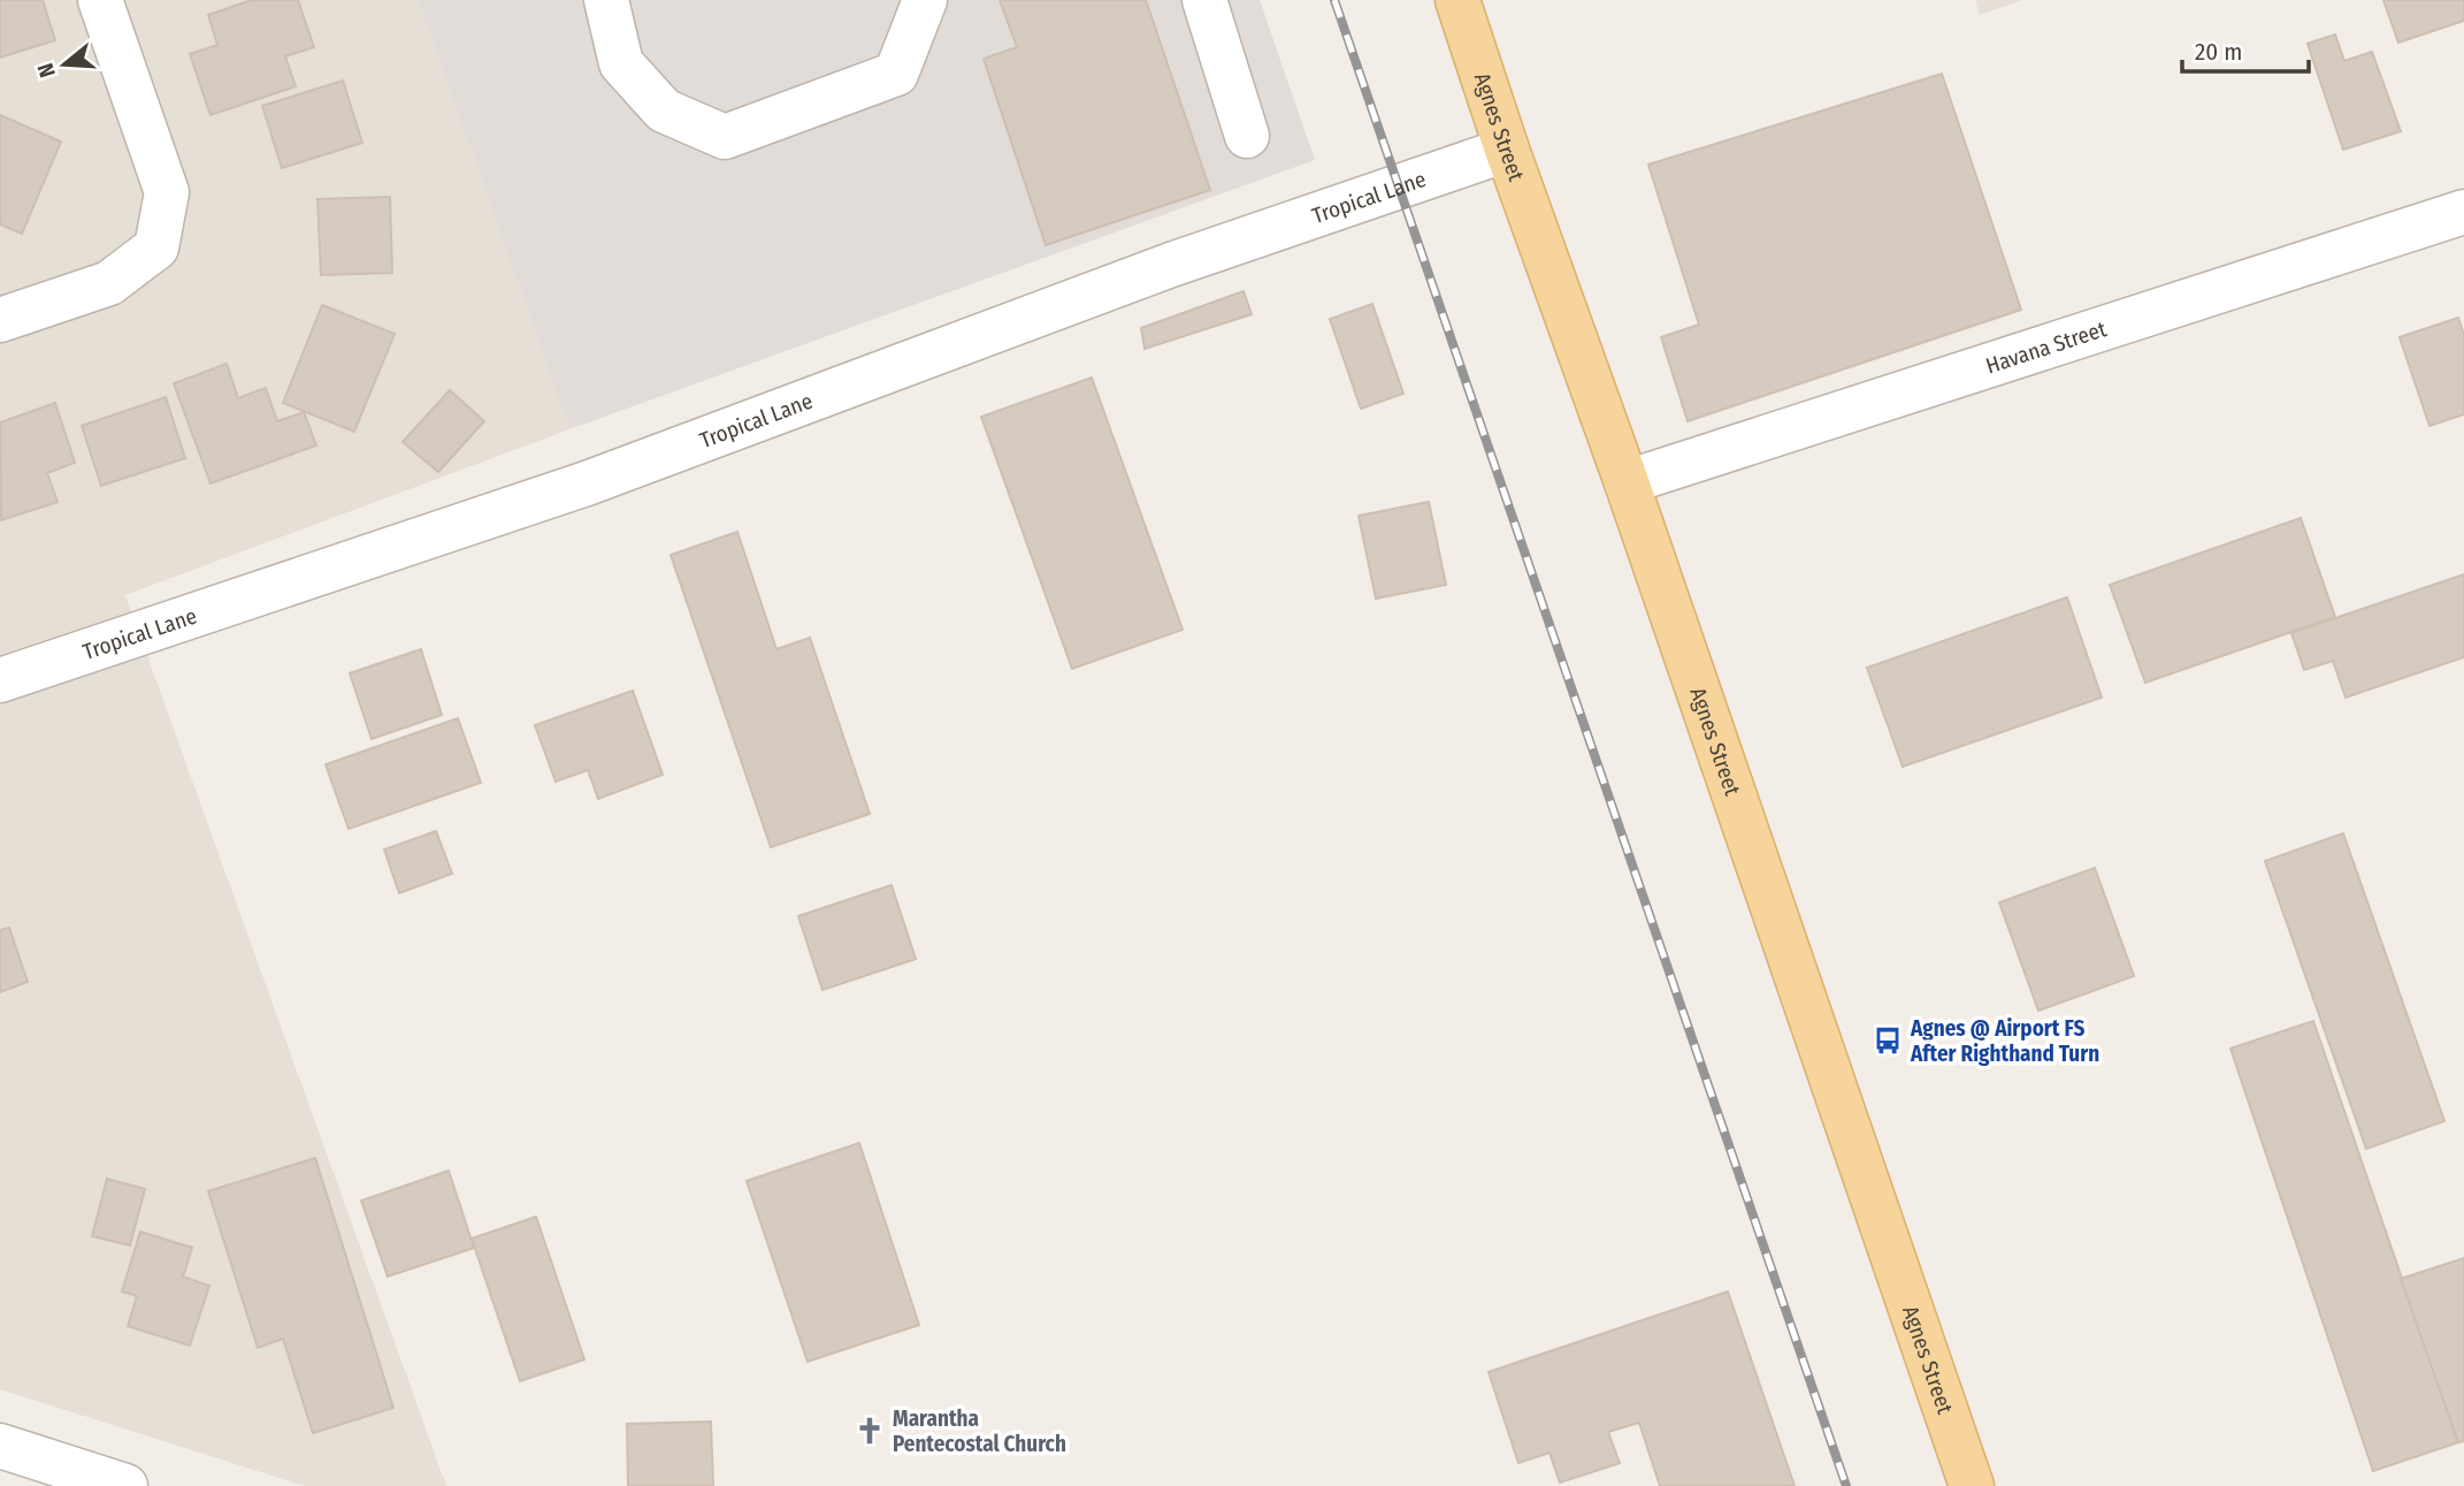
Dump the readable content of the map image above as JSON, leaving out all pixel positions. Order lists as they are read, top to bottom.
{
  "streets": {
    "main road": ["Agnes Street"],
    "street": ["Tropical Lane", "Havana Street"]
  },
  "crossings": [
    ["Agnes Street", "Tropical Lane"],
    ["Agnes Street", "Havana Street"]
  ],
  "places": {
    "bus stop": ["Agnes @ Airport FS After Righthand Turn"],
    "church": ["Marantha Pentecostal Church"]
  },
  "scale_bar": "20 m",
  "north": "left"
}
